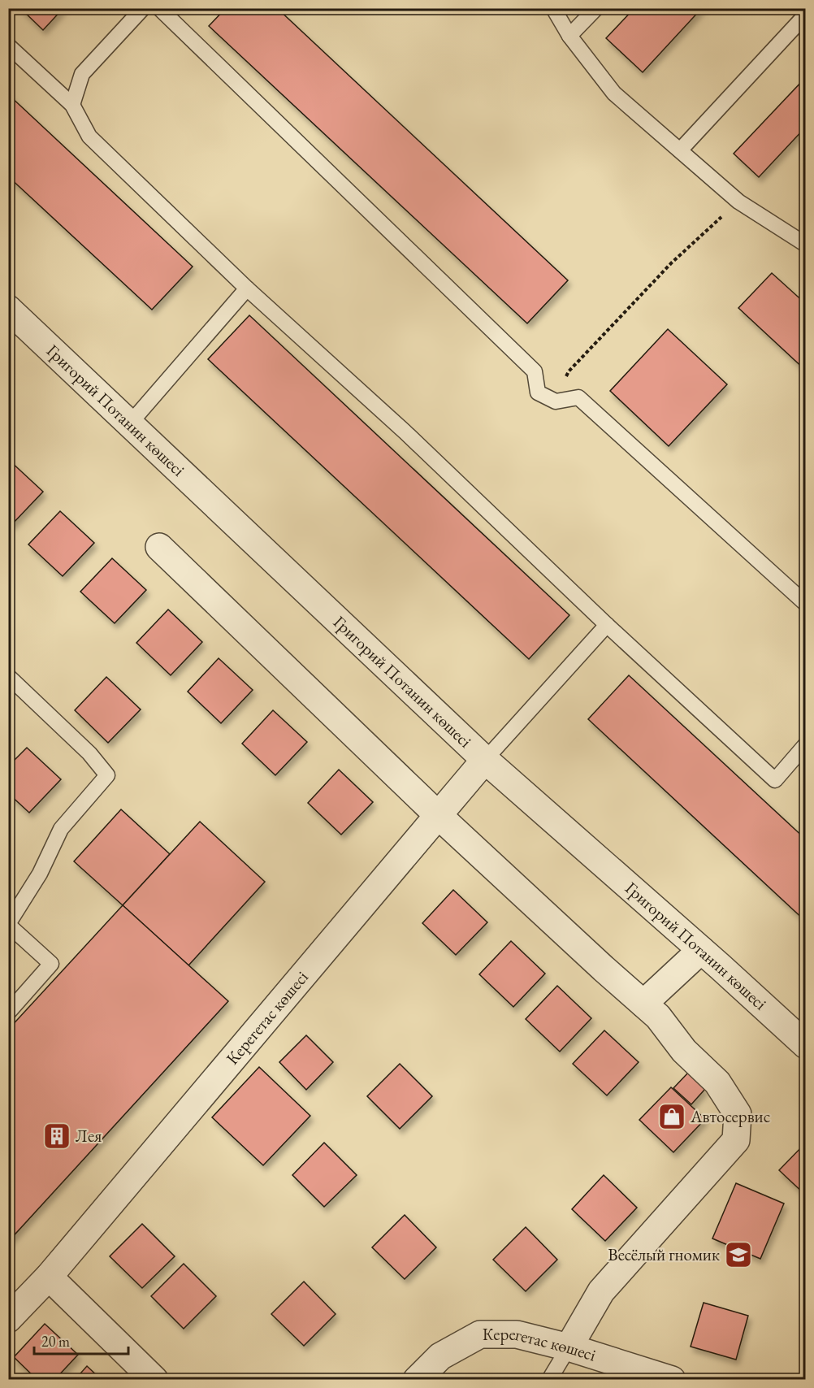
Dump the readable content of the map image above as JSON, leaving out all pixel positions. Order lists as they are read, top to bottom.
{
  "streets": {
    "street": ["Григорий Потанин көшесі", "Керегетас көшесі"]
  },
  "crossings": [
    ["Григорий Потанин көшесі", "Керегетас көшесі"]
  ],
  "places": {
    "shop": ["Автосервис"],
    "building": ["Лея"],
    "school or university": ["Весёлый гномик"]
  },
  "scale_bar": "20 m"
}
